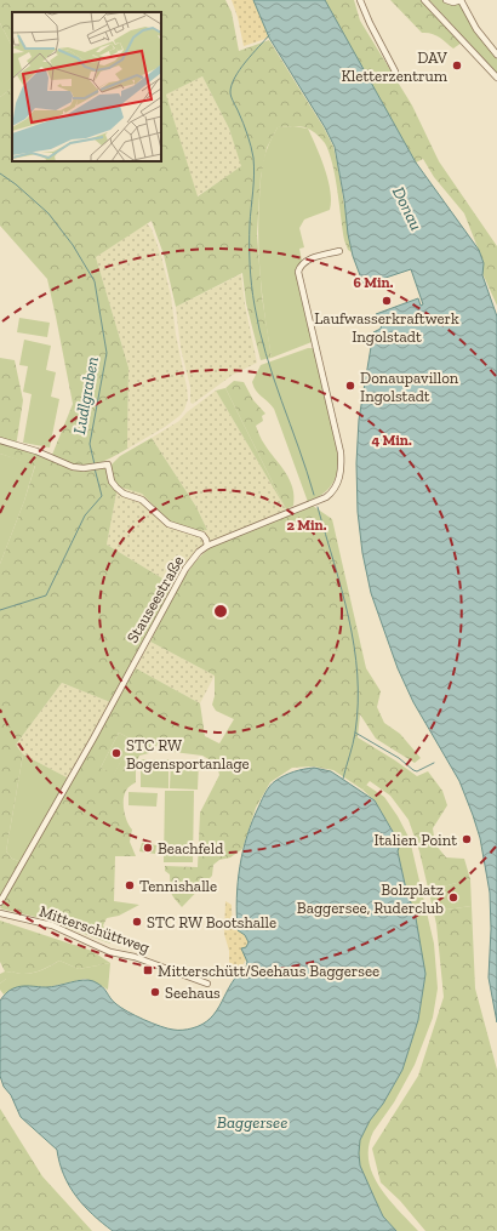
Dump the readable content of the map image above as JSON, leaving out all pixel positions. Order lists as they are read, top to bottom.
{
  "streets": {
    "street": ["Stauseestraße", "Mitterschüttweg"]
  },
  "water": ["Donau", "Ludlgraben", "Baggersee"],
  "places": {
    "other": [
      "DAV Kletterzentrum",
      "Laufwasserkraftwerk Ingolstadt",
      "Donaupavillon Ingolstadt",
      "STC RW Bogensportanlage",
      "Italien Point",
      "Beachfeld",
      "Tennishalle",
      "Bolzplatz Baggersee, Ruderclub",
      "STC RW Bootshalle",
      "Seehaus"
    ],
    "transit": ["Mitterschütt/Seehaus Baggersee"]
  },
  "rings": ["6 Min.", "4 Min.", "2 Min."]
}
